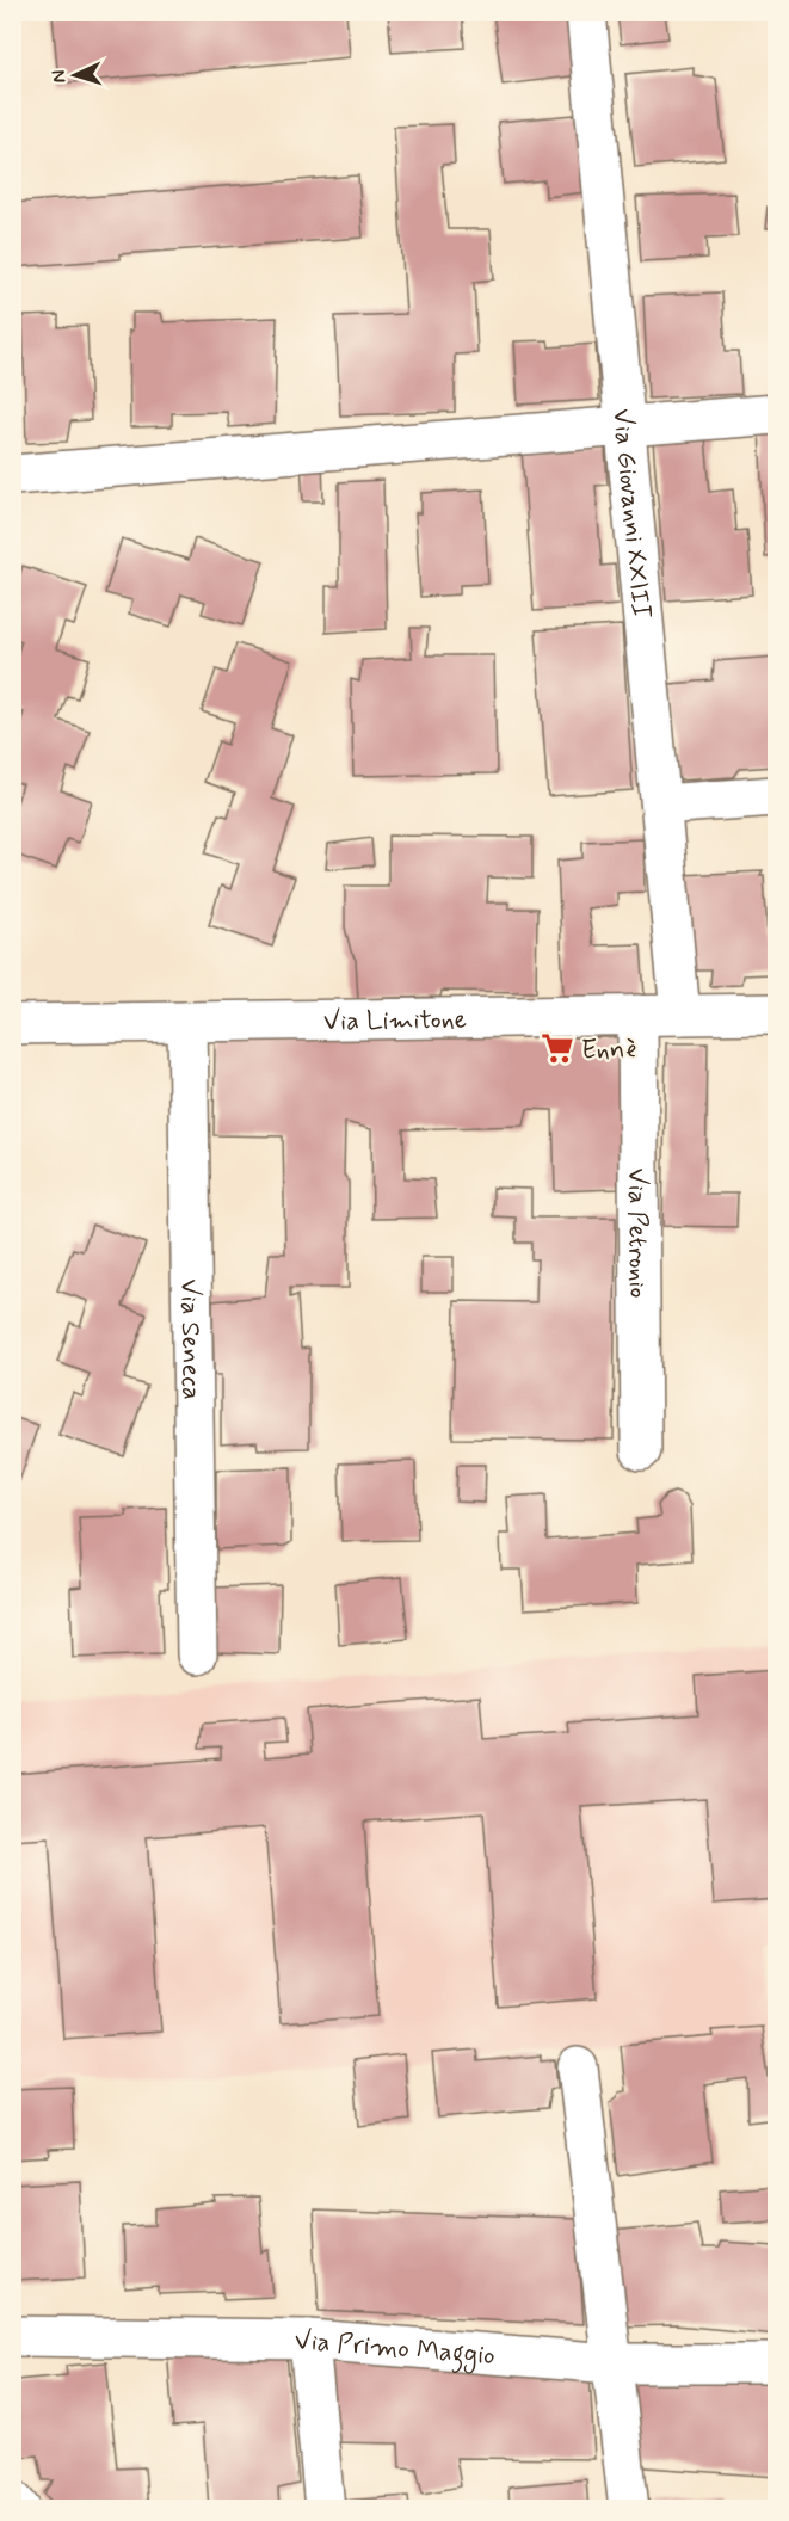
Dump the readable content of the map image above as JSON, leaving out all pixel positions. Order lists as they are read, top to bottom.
{
  "streets": {
    "street": [
      "Via Giovanni XXIII",
      "Via Limitone",
      "Via Petronio",
      "Via Seneca",
      "Via Primo Maggio"
    ]
  },
  "crossings": [
    ["Via Giovanni XXIII", "Via Limitone"],
    ["Via Limitone", "Via Petronio"],
    ["Via Limitone", "Via Seneca"]
  ],
  "places": {
    "supermarket": ["Ennè"]
  },
  "north": "left"
}
